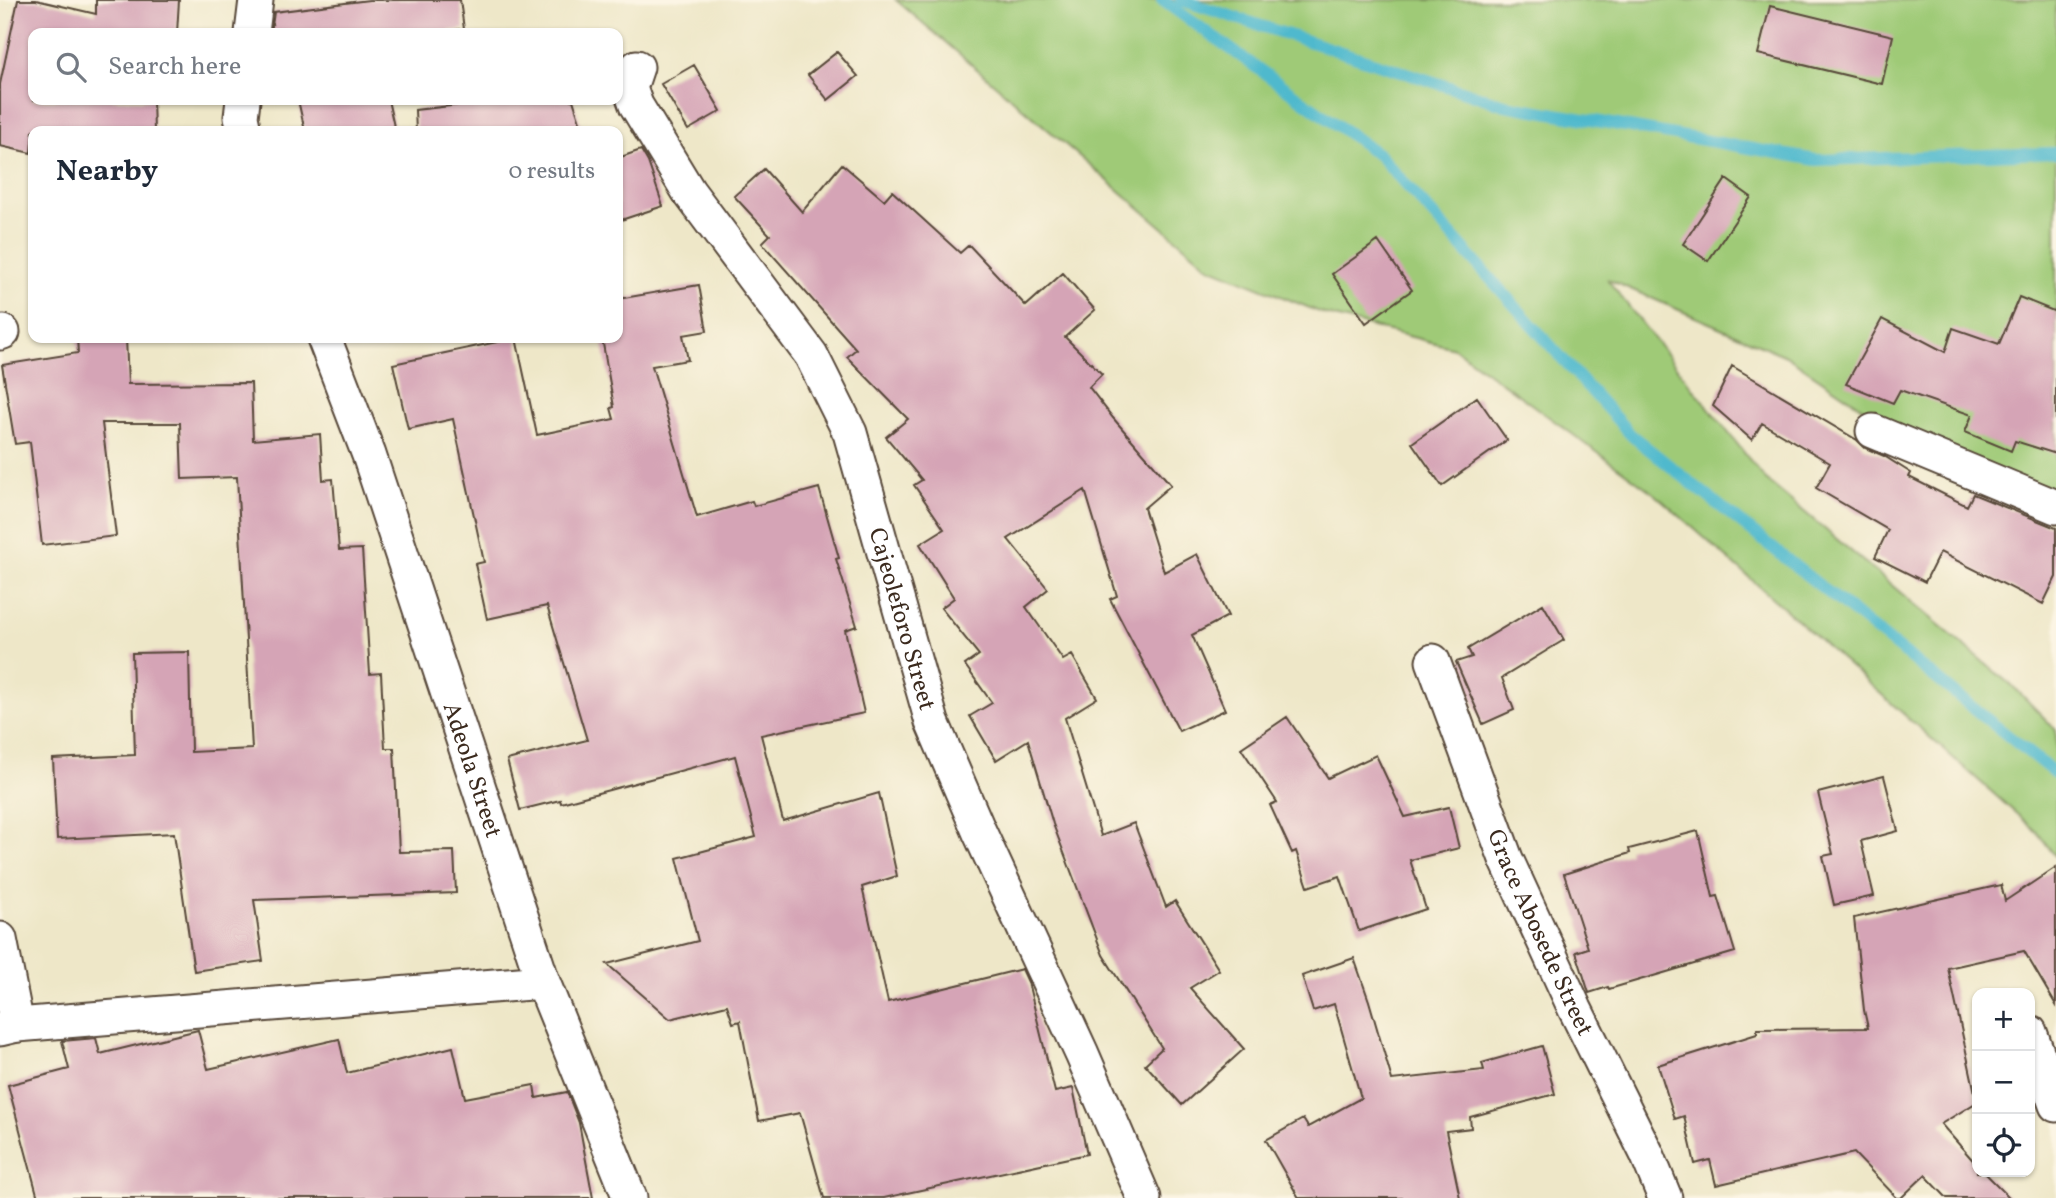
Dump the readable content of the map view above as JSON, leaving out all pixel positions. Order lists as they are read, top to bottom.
{
  "streets": {
    "street": ["Cajeoleforo Street", "Adeola Street", "Grace Abosede Street"]
  },
  "page": {
    "search": "Search here",
    "heading": ["Nearby", "0 results"],
    "map_buttons": ["+", "−"]
  }
}
